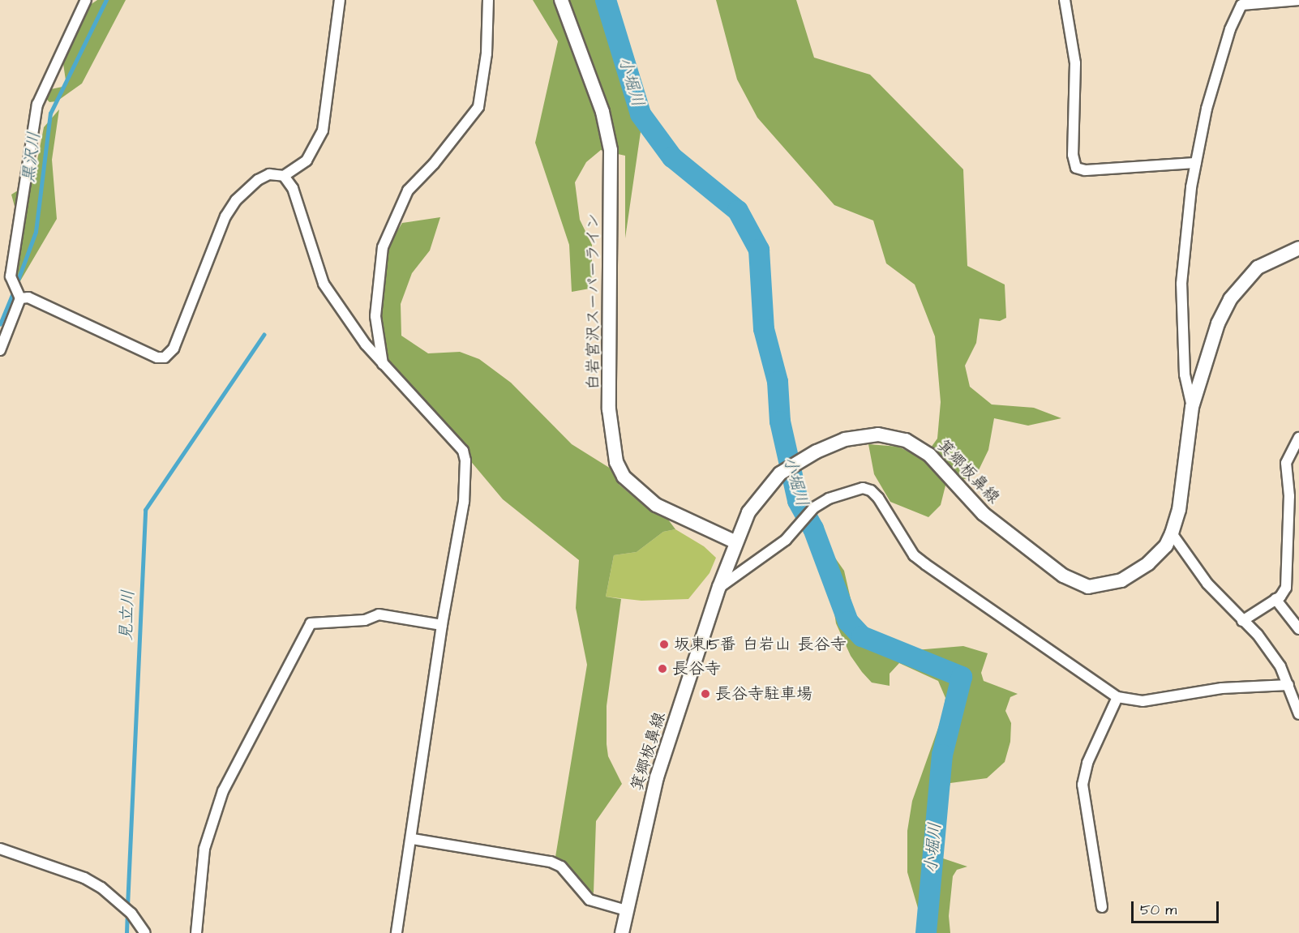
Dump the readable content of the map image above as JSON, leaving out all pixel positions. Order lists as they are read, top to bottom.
{
  "streets": {
    "main road": ["白岩宮沢スーパーライン", "箕郷板鼻線"]
  },
  "crossings": [
    ["白岩宮沢スーパーライン", "箕郷板鼻線"]
  ],
  "water": ["小堀川", "黒沢川", "見立川"],
  "places": ["坂東15番 白岩山 長谷寺", "長谷寺", "長谷寺駐車場"],
  "scale_bar": "50 m"
}
